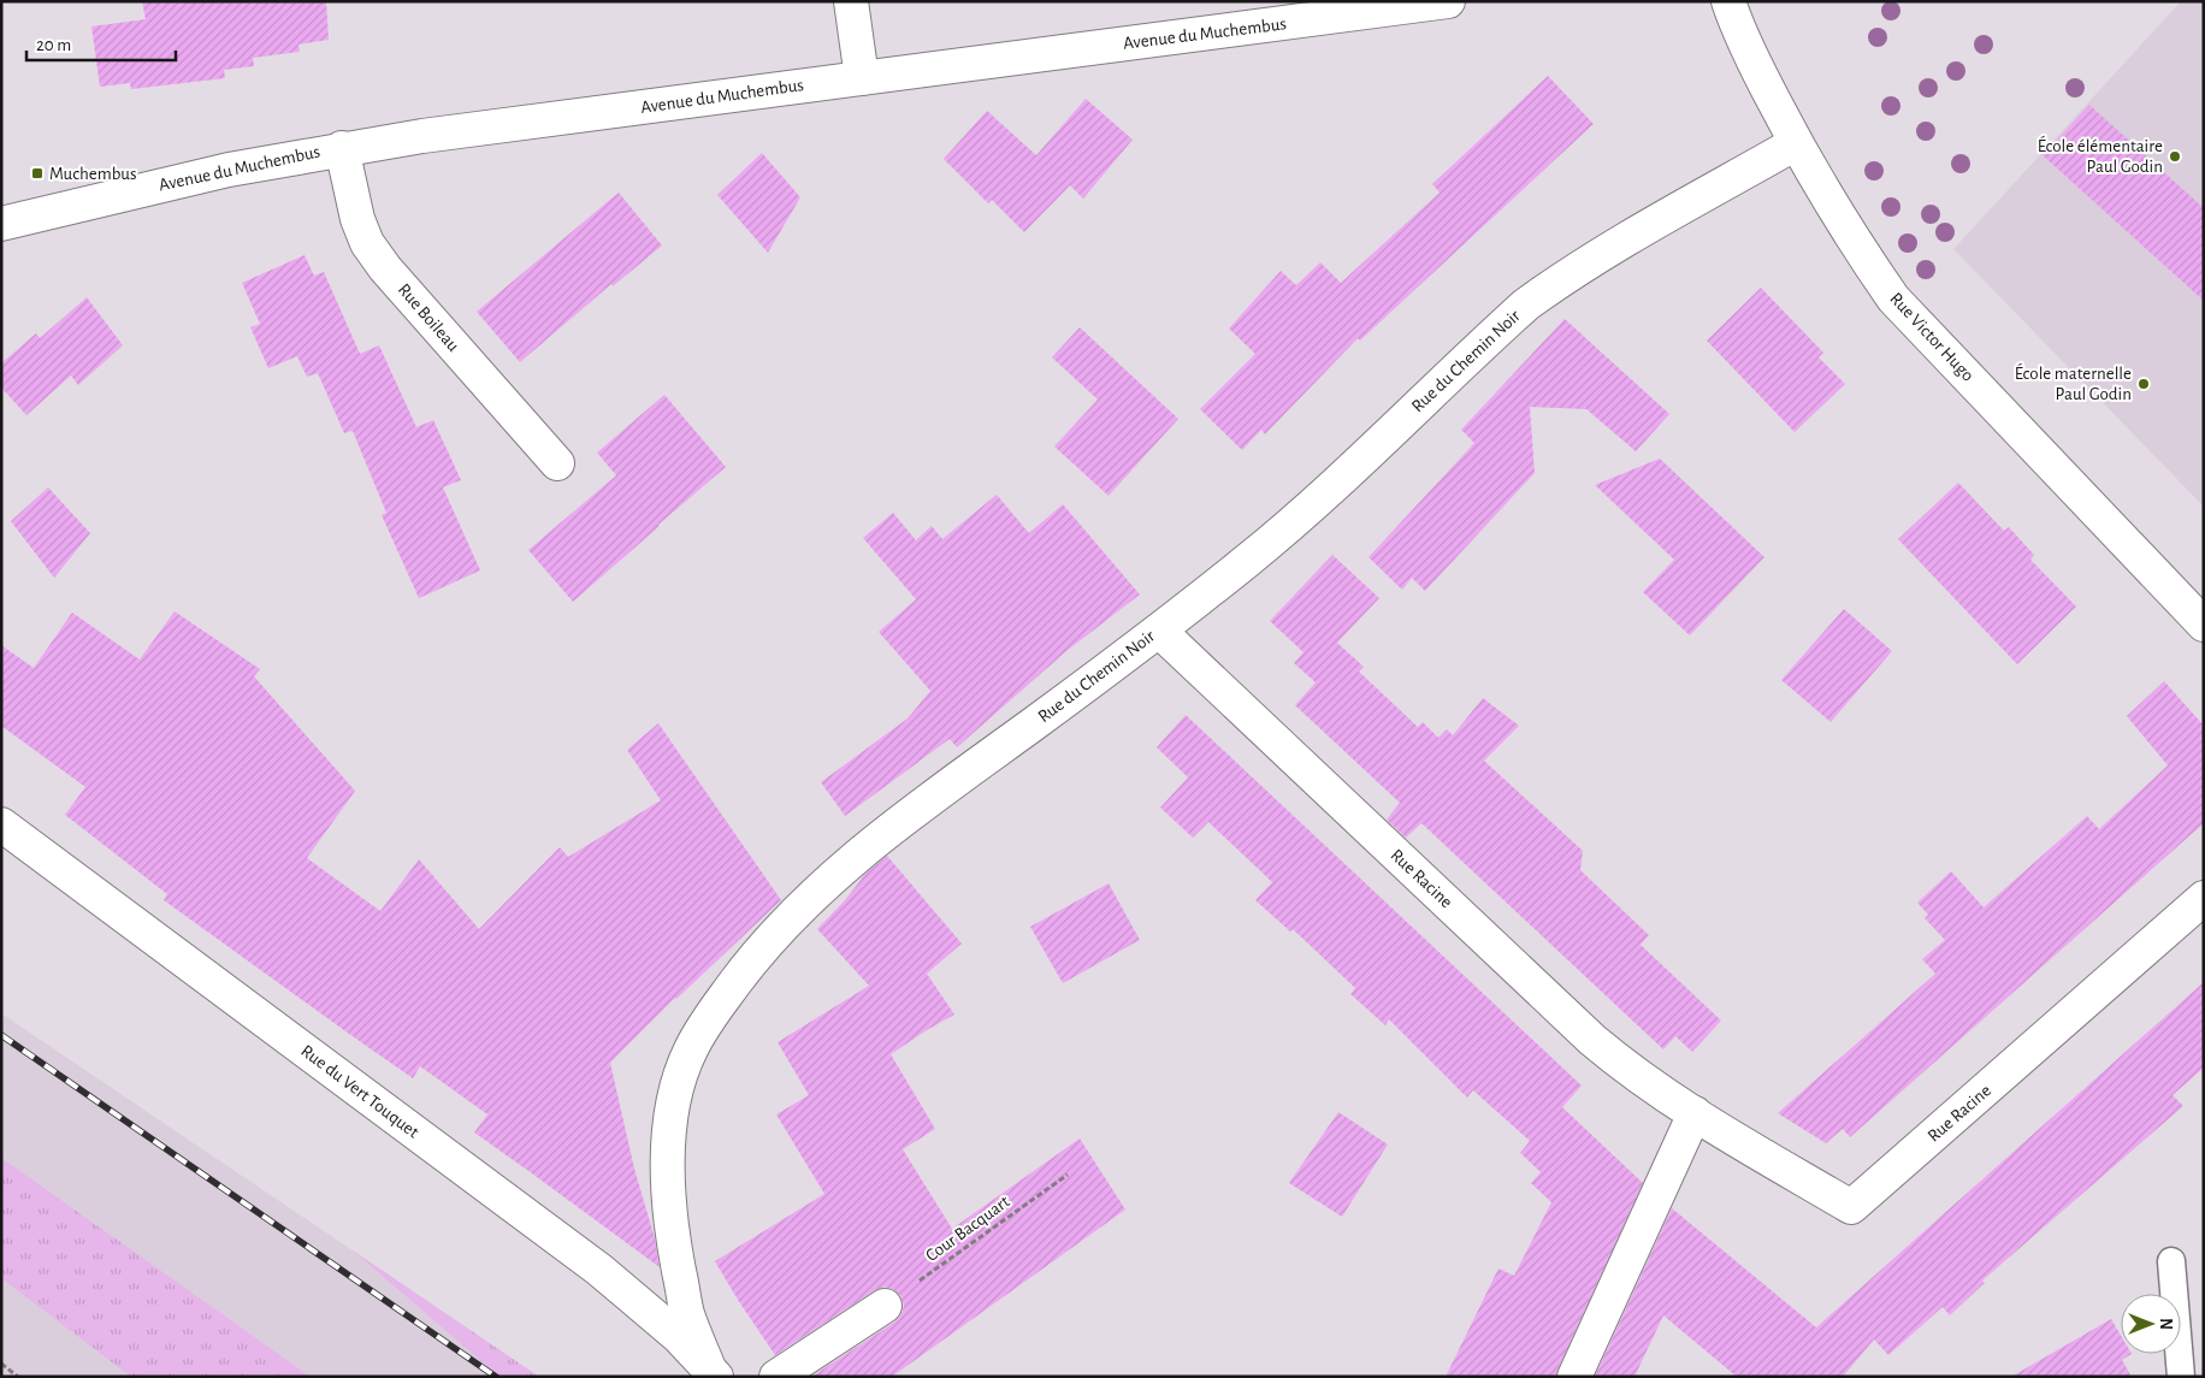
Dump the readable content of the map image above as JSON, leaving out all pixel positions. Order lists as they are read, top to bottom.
{
  "streets": {
    "street": [
      "Avenue du Muchembus",
      "Rue Boileau",
      "Rue Victor Hugo",
      "Rue du Chemin Noir",
      "Rue Racine",
      "Rue du Vert Touquet"
    ],
    "path": ["Cour Bacquart"]
  },
  "crossings": [
    ["Avenue du Muchembus", "Rue Boileau"],
    ["Rue Victor Hugo", "Rue du Chemin Noir"],
    ["Rue du Chemin Noir", "Rue Racine"],
    ["Rue du Chemin Noir", "Rue du Vert Touquet"]
  ],
  "places": {
    "other": ["École élémentaire Paul Godin", "École maternelle Paul Godin"],
    "transit": ["Muchembus"]
  },
  "scale_bar": "20 m",
  "north": "right"
}
